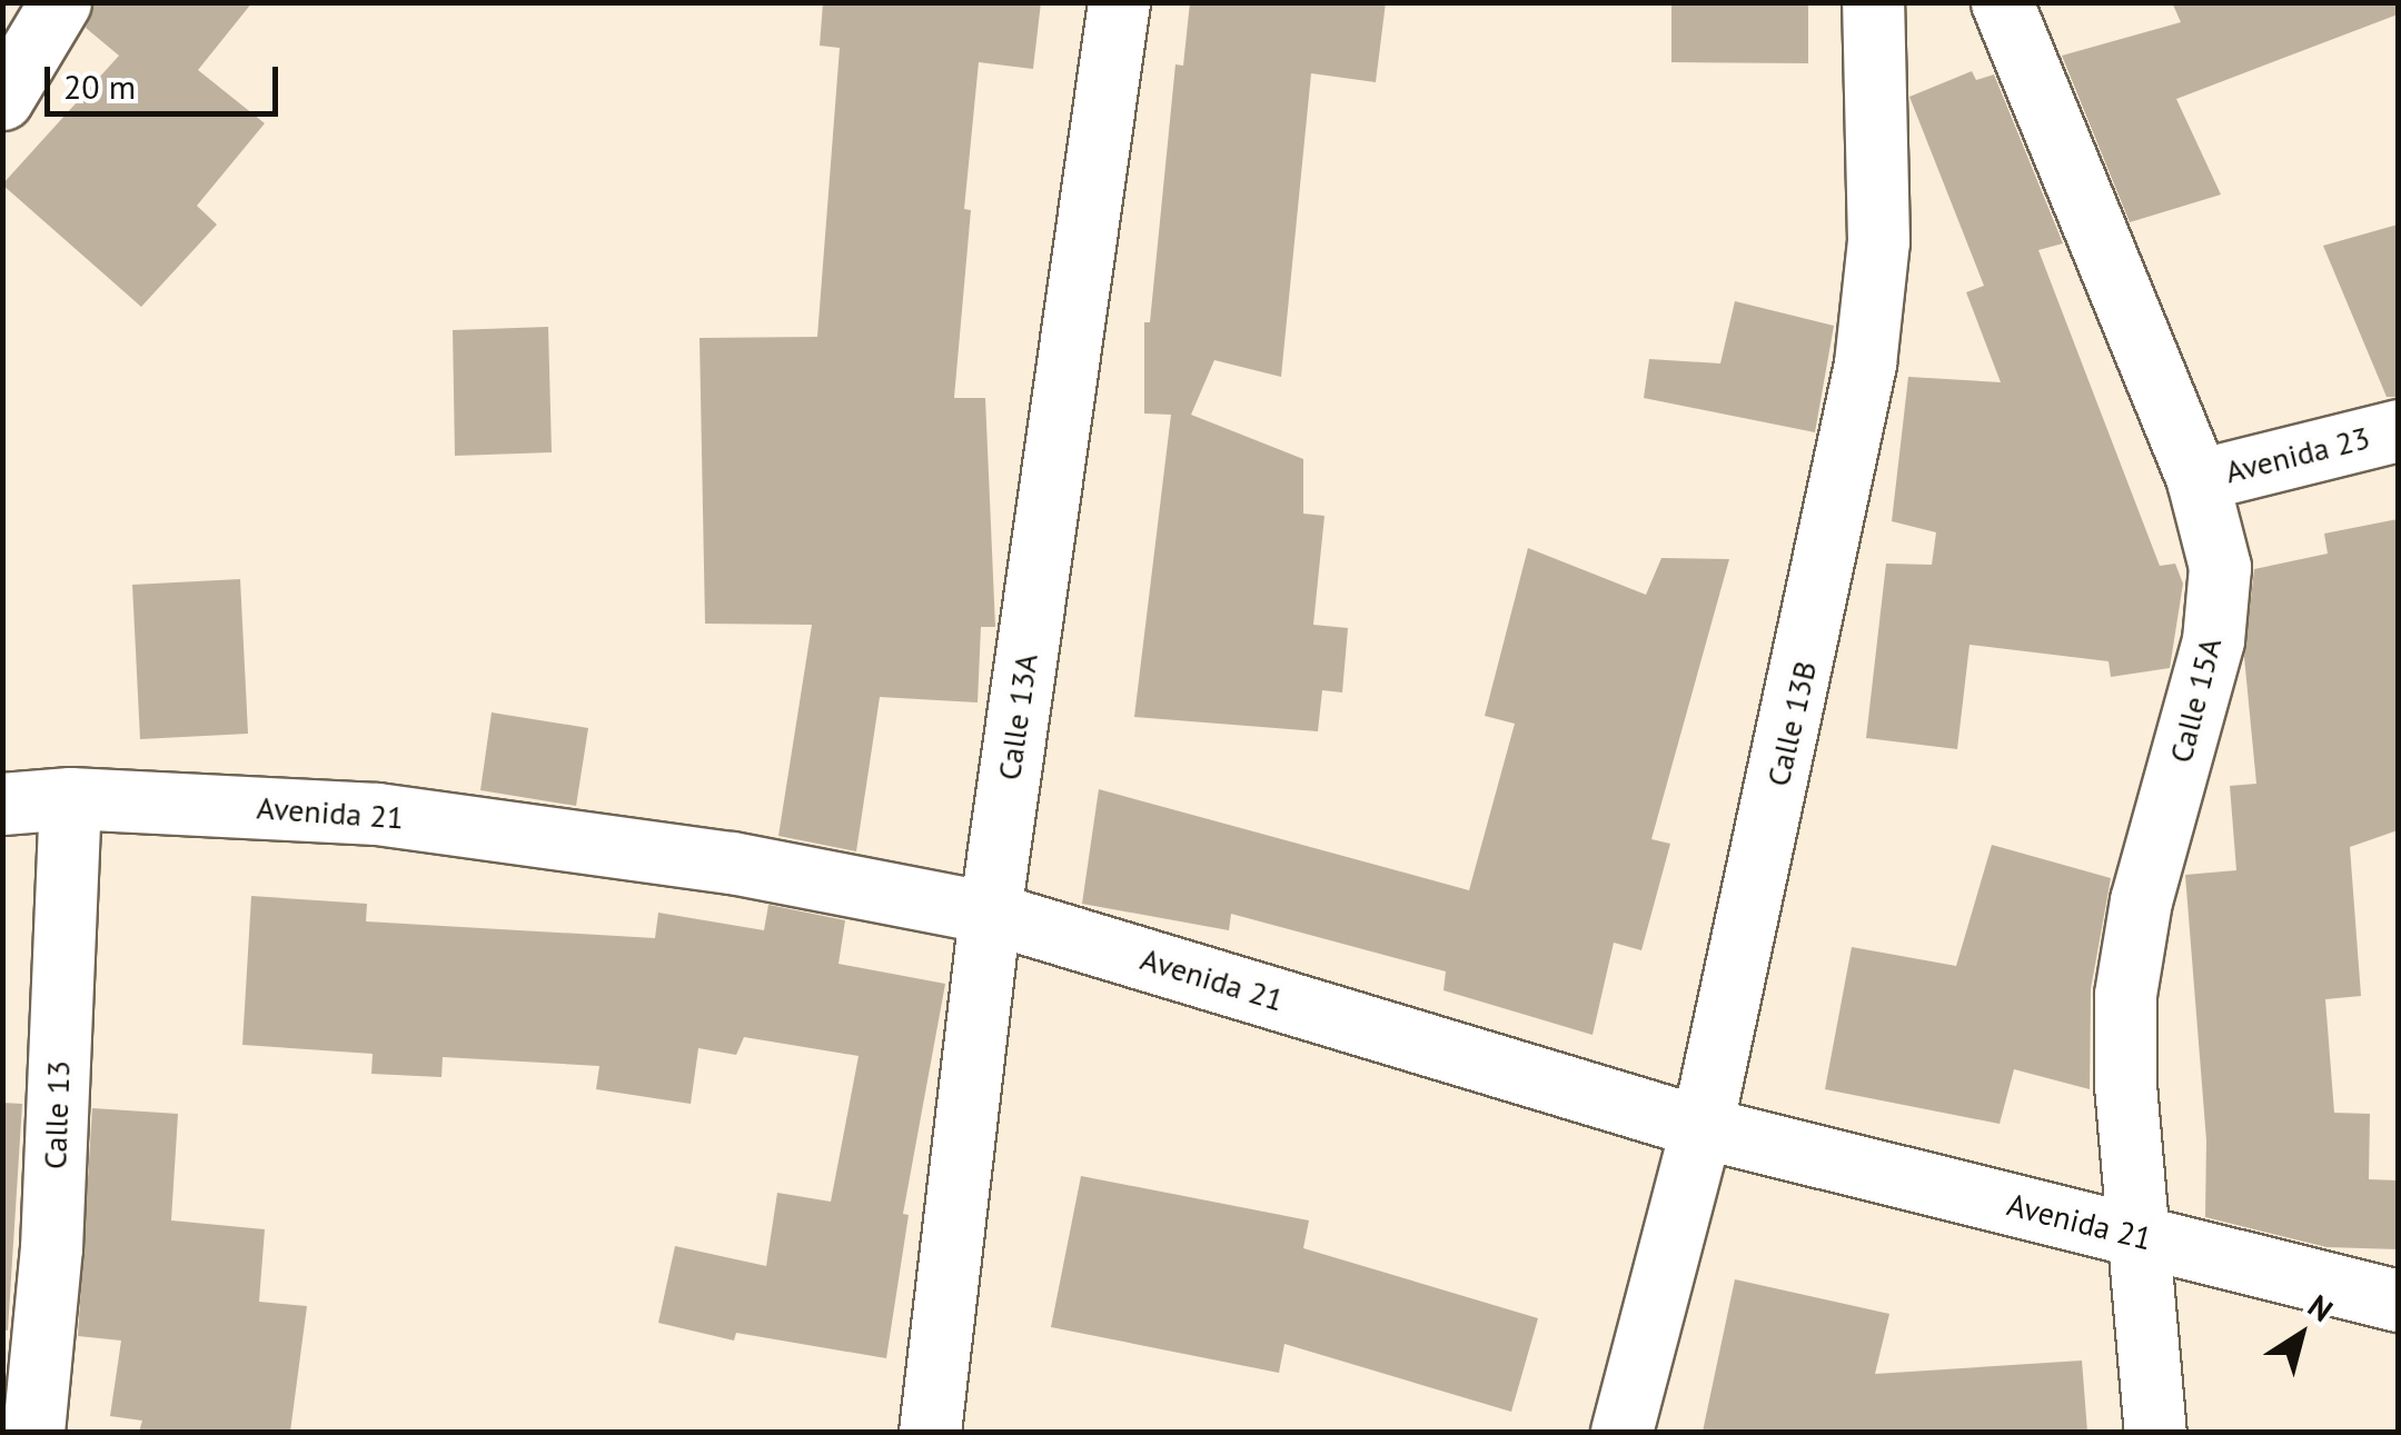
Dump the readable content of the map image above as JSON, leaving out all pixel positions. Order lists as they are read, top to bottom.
{
  "streets": {
    "street": [
      "Avenida 23",
      "Calle 15A",
      "Calle 13A",
      "Calle 13B",
      "Avenida 21",
      "Calle 13"
    ]
  },
  "crossings": [
    ["Avenida 23", "Calle 15A"],
    ["Calle 15A", "Avenida 21"],
    ["Calle 13A", "Avenida 21"],
    ["Calle 13B", "Avenida 21"],
    ["Avenida 21", "Calle 13"]
  ],
  "scale_bar": "20 m",
  "north": "top right"
}
